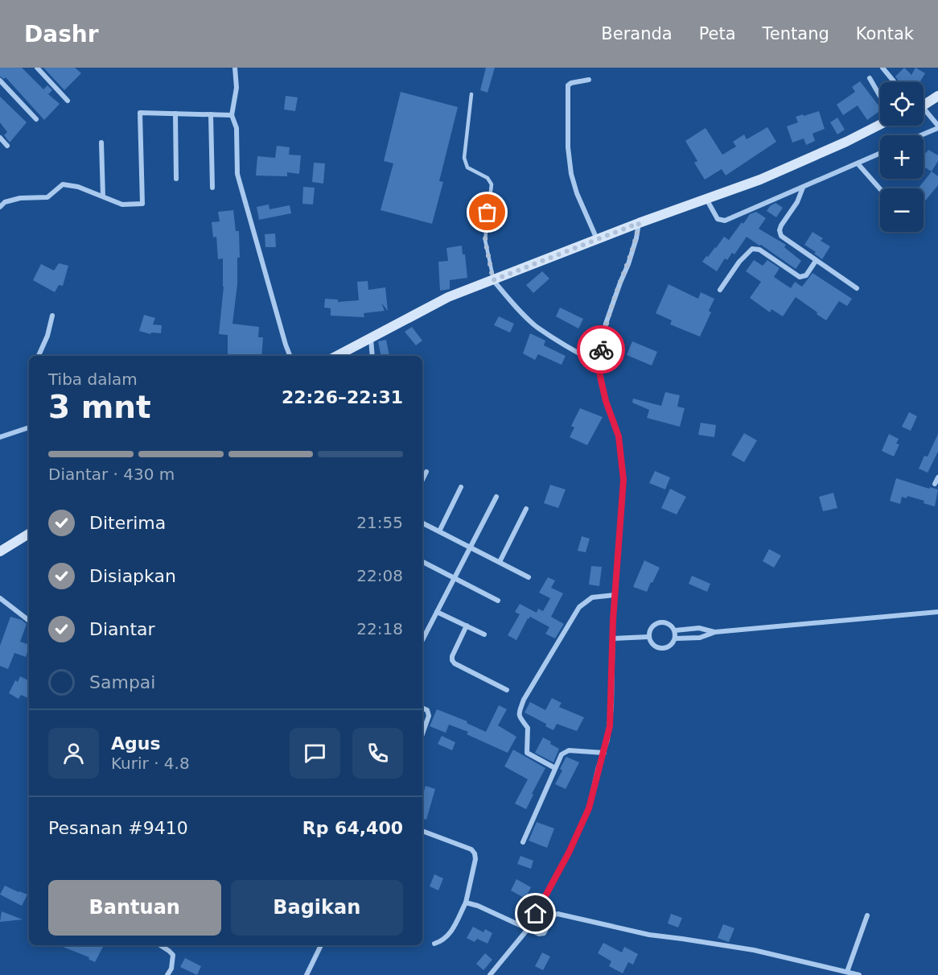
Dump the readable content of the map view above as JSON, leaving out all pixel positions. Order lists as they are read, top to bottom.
{
  "page": {
    "header": "Dashr",
    "nav": [
      "Beranda",
      "Peta",
      "Tentang",
      "Kontak"
    ],
    "map_buttons": ["+", "−"],
    "heading": ["3 mnt", "Tiba dalam", "22:26–22:31"],
    "panel": [
      "Agus",
      "Kurir · 4.8",
      "Pesanan #9410",
      "Rp 64,400"
    ],
    "bar": "Diantar · 430 m",
    "list": [
      ["Diterima", "21:55"],
      ["Disiapkan", "22:08"],
      ["Diantar", "22:18"],
      "Sampai"
    ],
    "buttons": ["Bantuan", "Bagikan"]
  }
}
